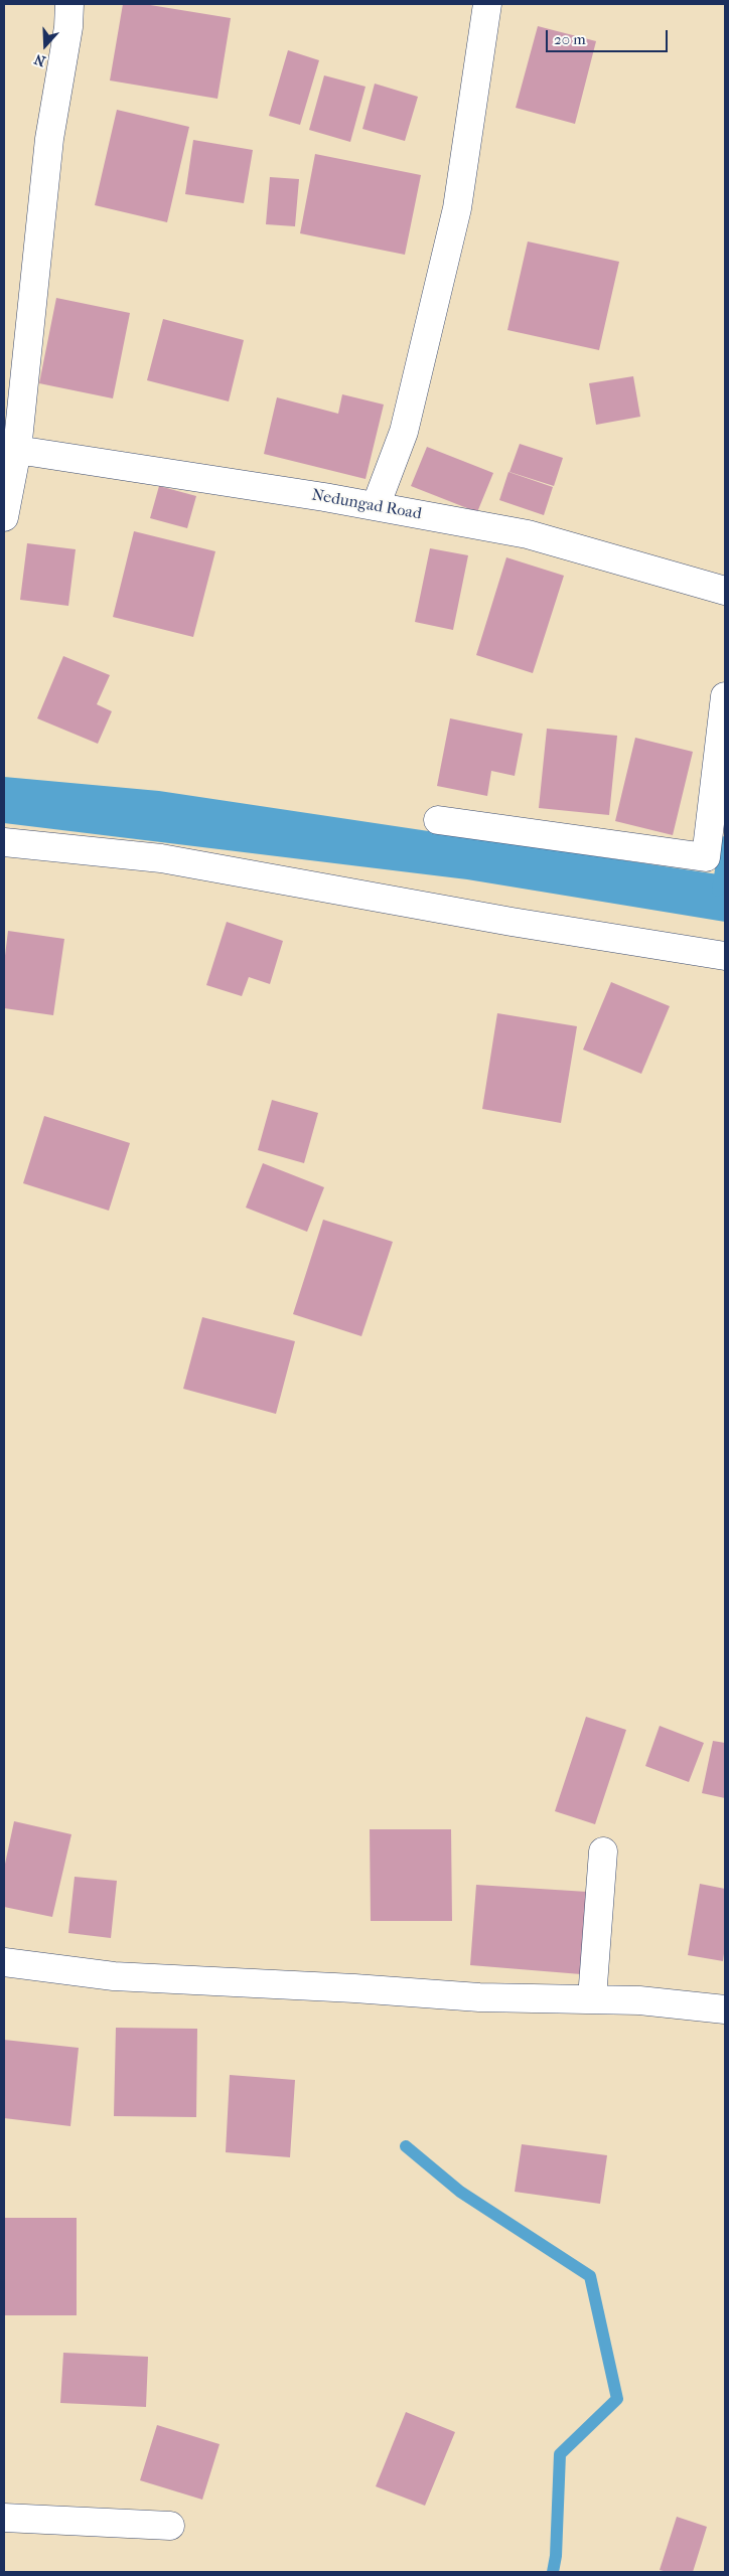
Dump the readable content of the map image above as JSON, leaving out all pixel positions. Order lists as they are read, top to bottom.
{
  "streets": {
    "street": ["Nedungad Road"]
  },
  "scale_bar": "20 m",
  "north": "bottom"
}
